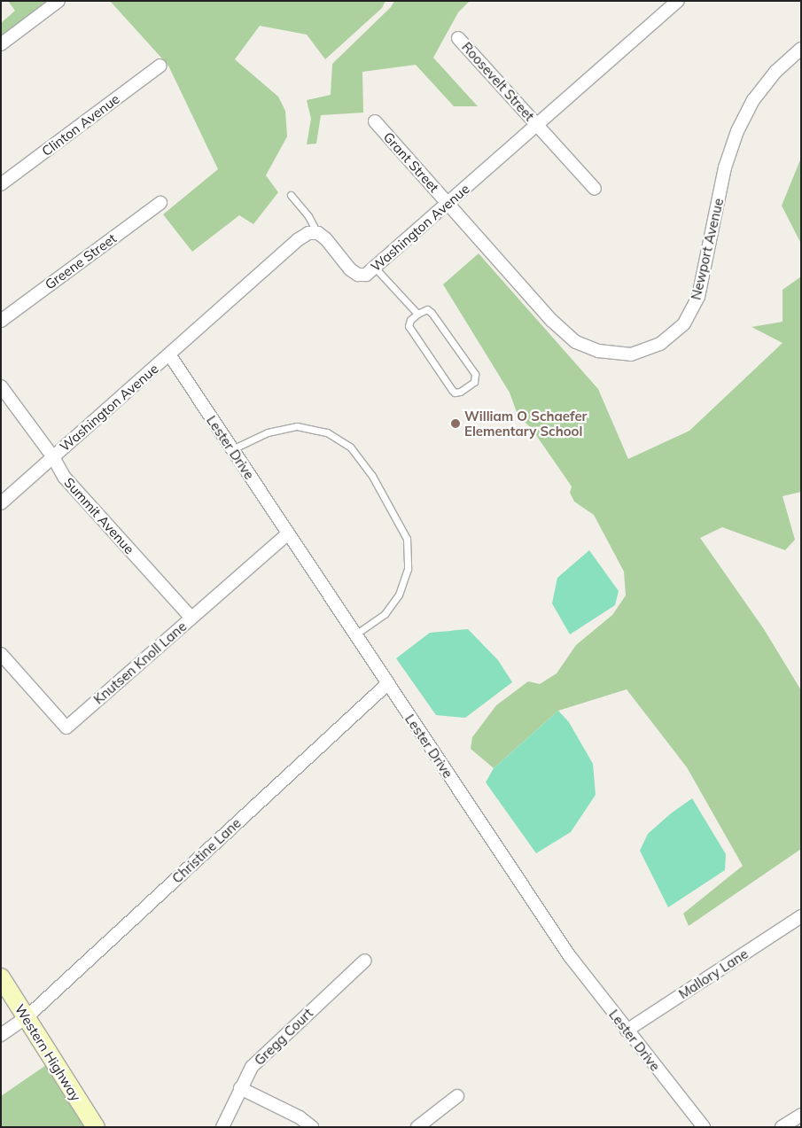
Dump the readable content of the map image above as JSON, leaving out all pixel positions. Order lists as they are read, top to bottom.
{
  "streets": {
    "street": [
      "Roosevelt Street",
      "Clinton Avenue",
      "Grant Street",
      "Washington Avenue",
      "Newport Avenue",
      "Greene Street",
      "Lester Drive",
      "Summit Avenue",
      "Knutsen Knoll Lane",
      "Christine Lane",
      "Mallory Lane",
      "Gregg Court",
      "Western Highway"
    ]
  },
  "crossings": [
    ["Roosevelt Street", "Washington Avenue"],
    ["Grant Street", "Washington Avenue"],
    ["Grant Street", "Newport Avenue"],
    ["Washington Avenue", "Newport Avenue"],
    ["Washington Avenue", "Lester Drive"],
    ["Washington Avenue", "Summit Avenue"],
    ["Lester Drive", "Knutsen Knoll Lane"],
    ["Lester Drive", "Christine Lane"],
    ["Lester Drive", "Mallory Lane"],
    ["Summit Avenue", "Knutsen Knoll Lane"],
    ["Christine Lane", "Western Highway"]
  ],
  "places": ["William O Schaefer Elementary School"]
}
